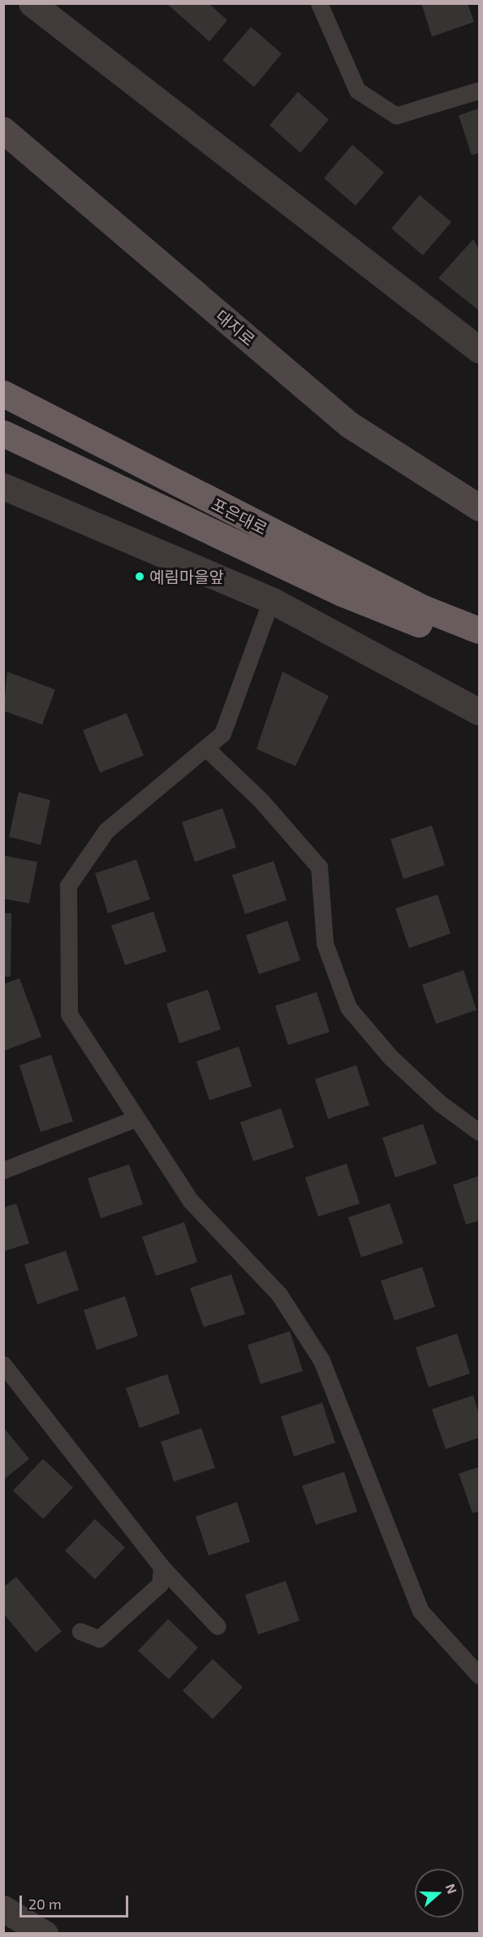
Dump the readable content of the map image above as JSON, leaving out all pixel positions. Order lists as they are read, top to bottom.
{
  "streets": {
    "highway": ["포은대로"],
    "main road": ["대지로"]
  },
  "places": ["예림마을앞"],
  "scale_bar": "20 m",
  "north": "right"
}
